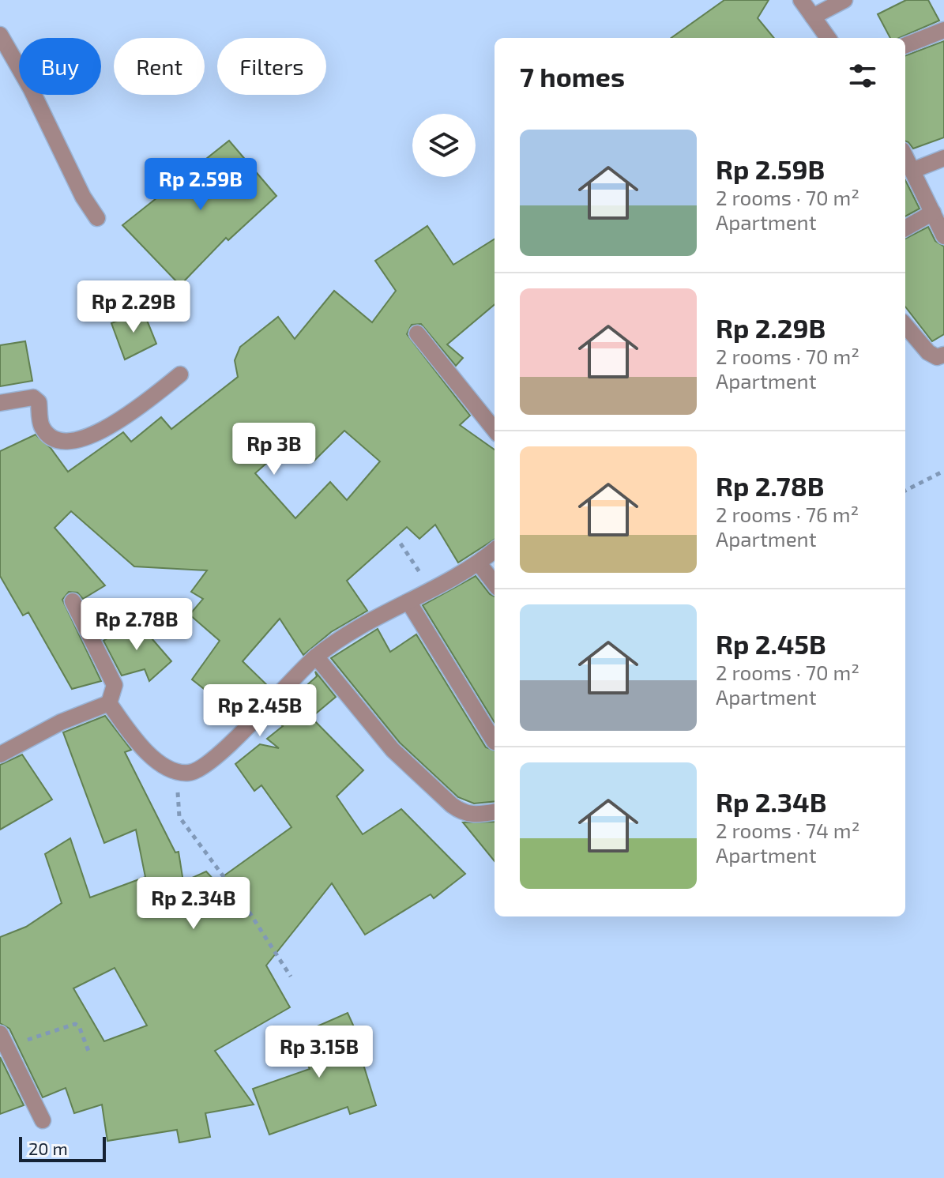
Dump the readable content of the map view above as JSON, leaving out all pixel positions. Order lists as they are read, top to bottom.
{
  "scale_bar": "20 m",
  "page": {
    "chip": ["Buy", "Rent", "Filters"],
    "heading": "7 homes",
    "list": [
      {
        "name": "Rp 2.59B",
        "note": "2 rooms · 70 m² · Apartment"
      },
      {
        "name": "Rp 2.29B",
        "note": "2 rooms · 70 m² · Apartment"
      },
      {
        "name": "Rp 2.78B",
        "note": "2 rooms · 76 m² · Apartment"
      },
      {
        "name": "Rp 2.45B",
        "note": "2 rooms · 70 m² · Apartment"
      },
      {
        "name": "Rp 2.34B",
        "note": "2 rooms · 74 m² · Apartment"
      }
    ],
    "price": [
      "Rp 2.59B",
      "Rp 2.29B",
      "Rp 3B",
      "Rp 2.78B",
      "Rp 2.45B",
      "Rp 2.34B",
      "Rp 3.15B"
    ],
    "scale": "20 m"
  }
}
